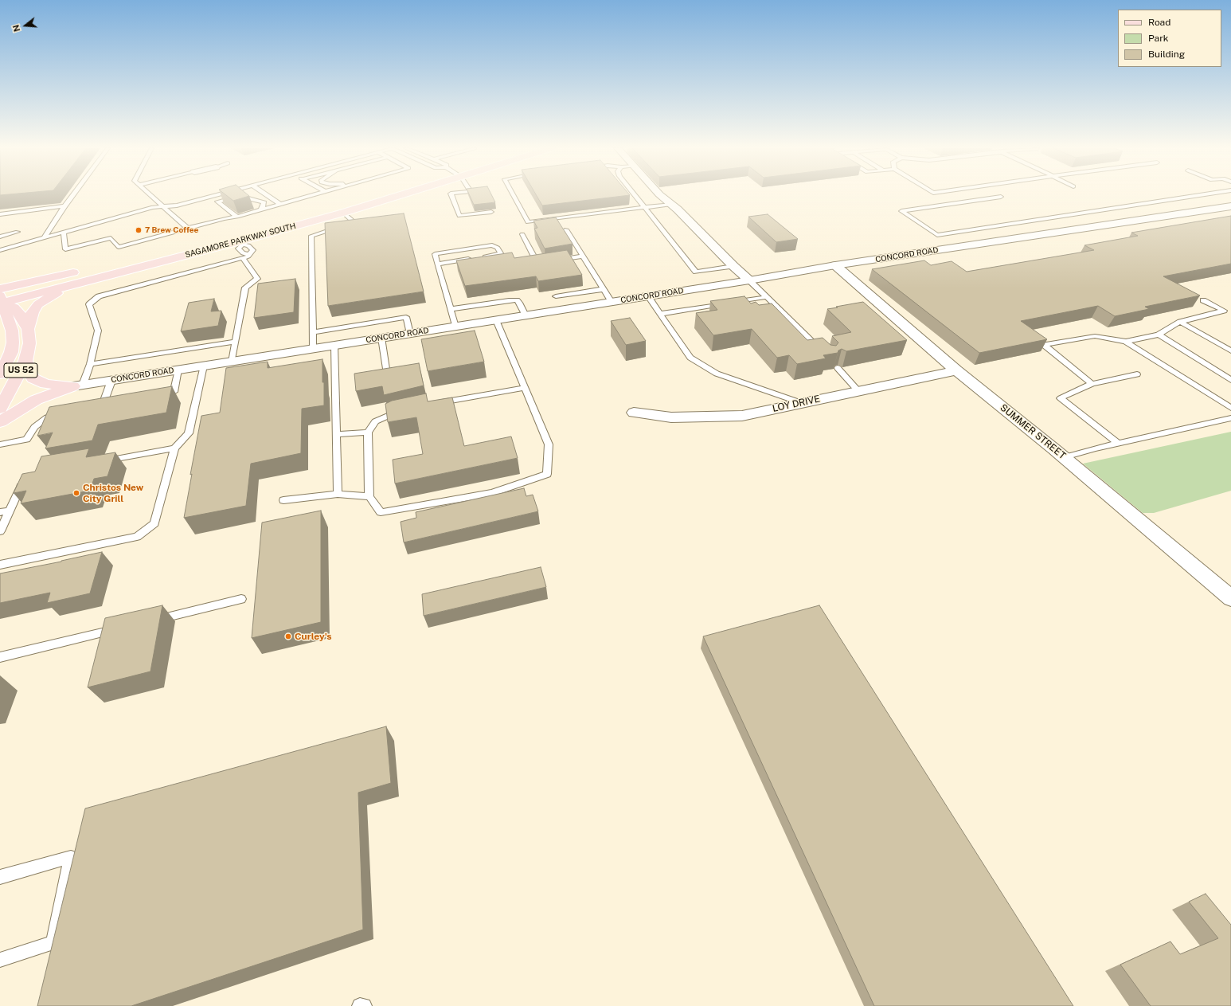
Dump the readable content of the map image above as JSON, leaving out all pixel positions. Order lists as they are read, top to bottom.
{
  "streets": {
    "main road": ["SAGAMORE PARKWAY SOUTH", "US 52"],
    "street": ["CONCORD ROAD", "LOY DRIVE", "SUMMER STREET"]
  },
  "crossings": [
    ["SAGAMORE PARKWAY SOUTH", "US 52"],
    ["CONCORD ROAD", "SUMMER STREET"],
    ["LOY DRIVE", "SUMMER STREET"]
  ],
  "places": ["7 Brew Coffee", "Christos New City Grill", "Curley's"],
  "legend": ["Road", "Park", "Building"],
  "north": "left"
}
